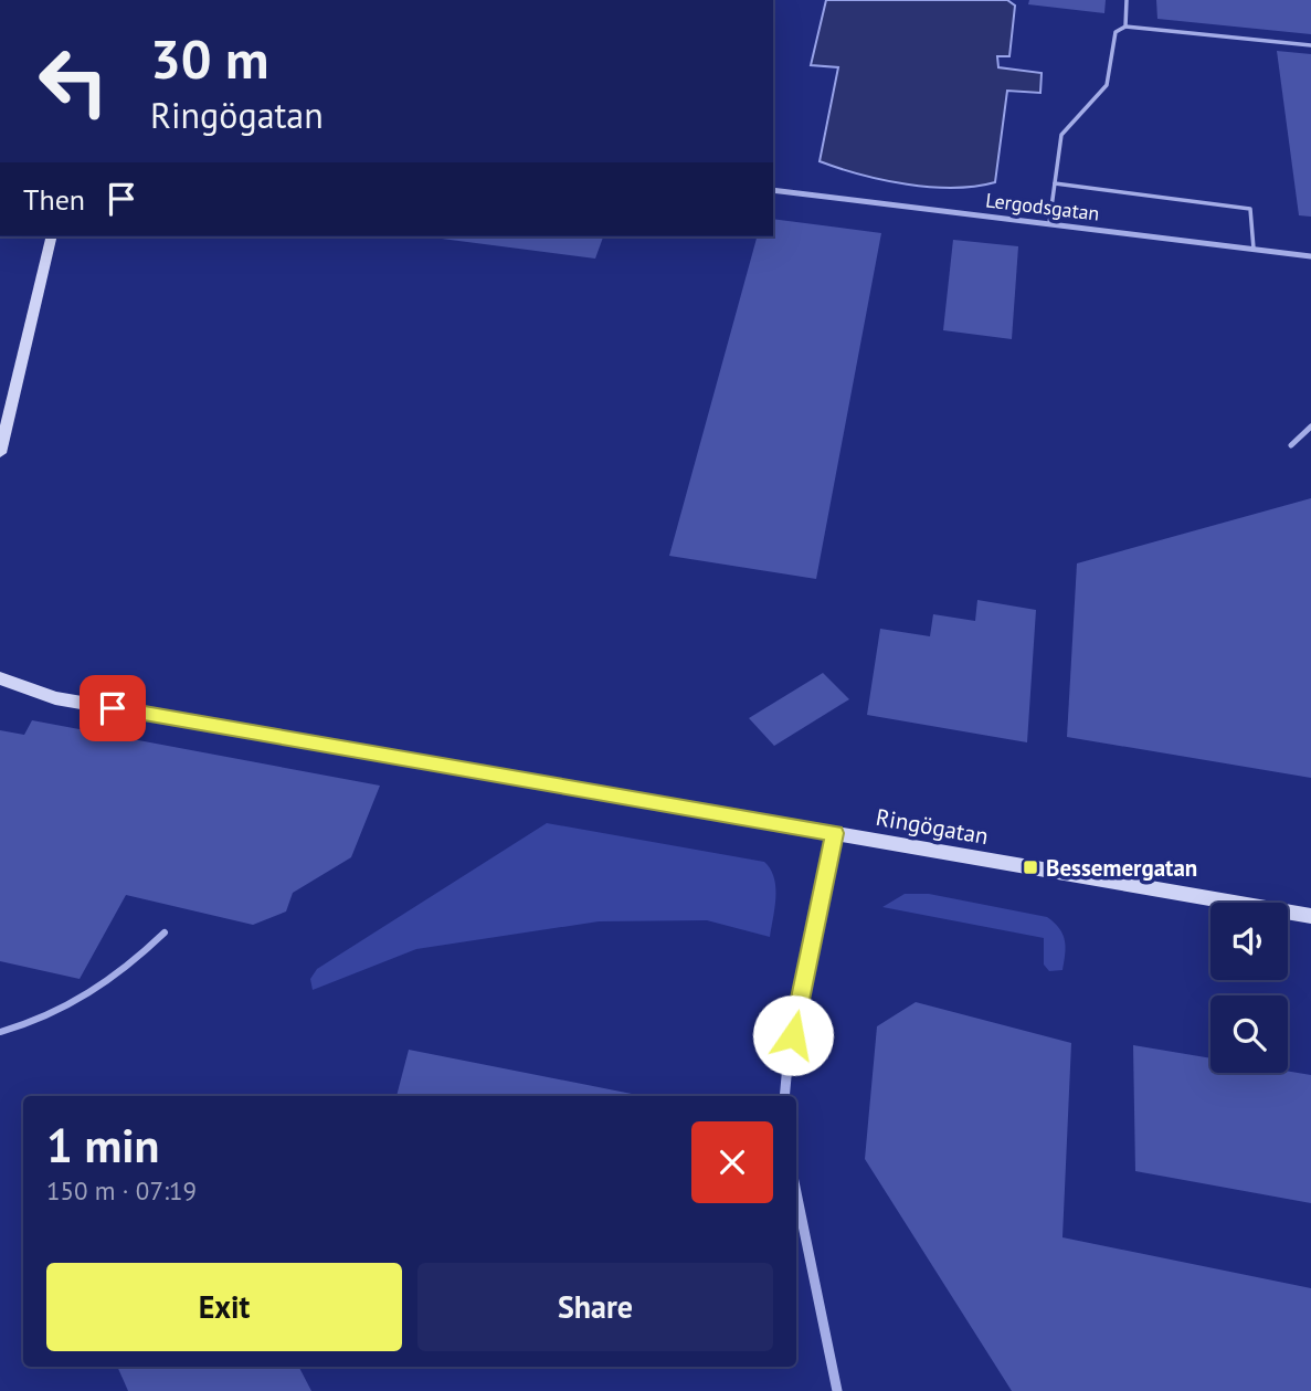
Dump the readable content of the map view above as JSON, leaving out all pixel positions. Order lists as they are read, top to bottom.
{
  "streets": {
    "street": ["Lergodsgatan", "Ringögatan"]
  },
  "places": {
    "transit": ["Bessemergatan"]
  },
  "page": {
    "turn": ["30 m", "Ringögatan"],
    "then": "Then",
    "heading": ["1 min", "150 m · 07:19"],
    "buttons": ["Exit", "Share"]
  }
}
